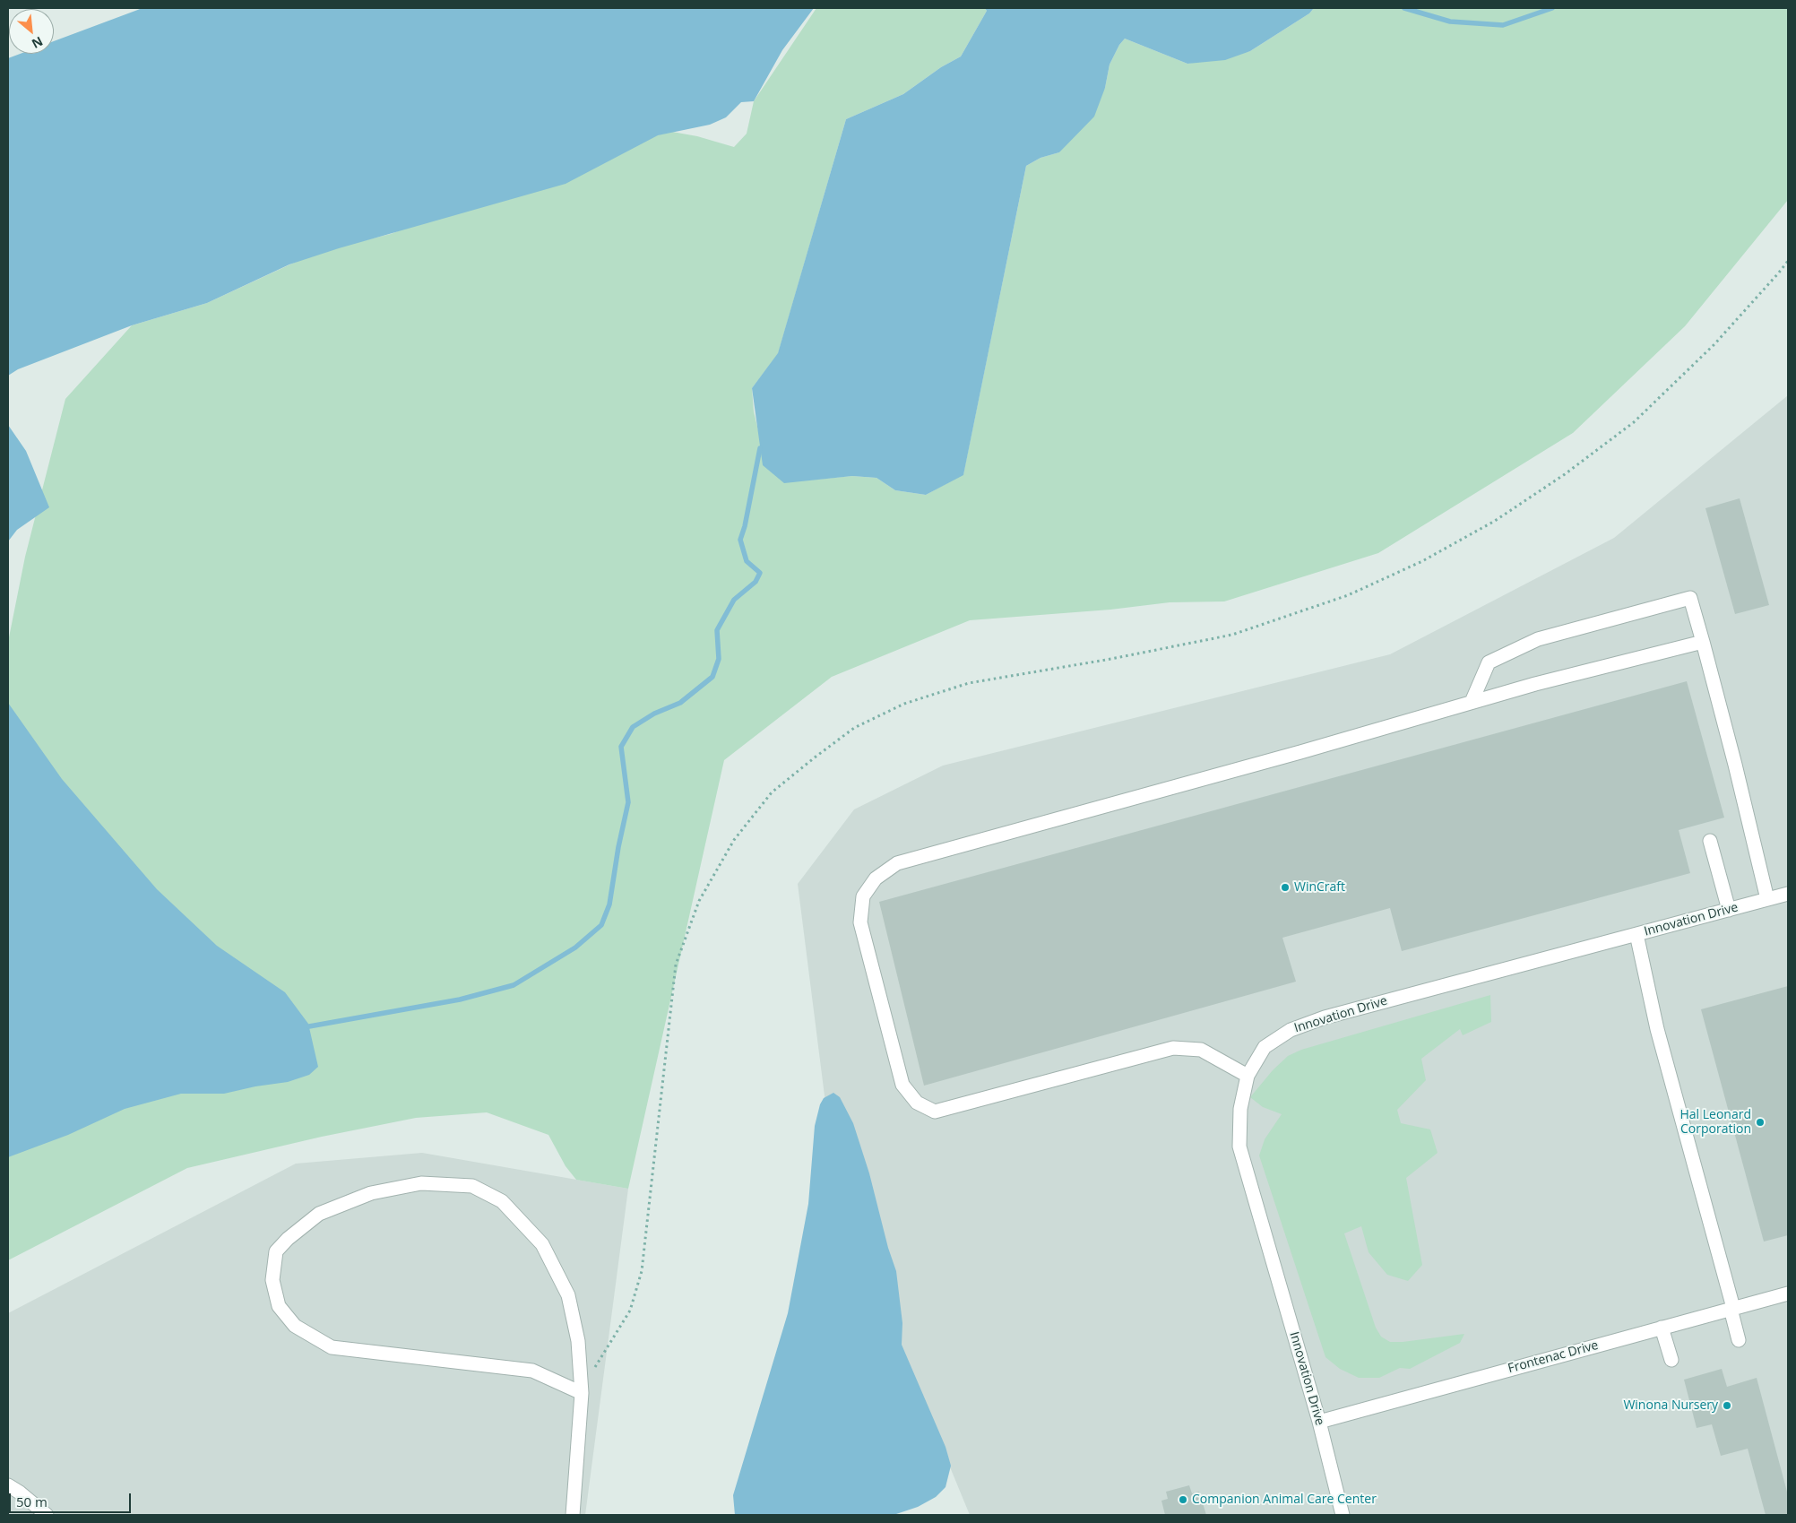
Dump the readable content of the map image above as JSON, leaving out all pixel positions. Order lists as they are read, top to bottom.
{
  "streets": {
    "street": ["Innovation Drive", "Frontenac Drive"]
  },
  "crossings": [
    ["Innovation Drive", "Frontenac Drive"]
  ],
  "places": [
    "WinCraft",
    "Hal Leonard Corporation",
    "Winona Nursery",
    "Companion Animal Care Center"
  ],
  "scale_bar": "50 m",
  "north": "bottom right"
}
